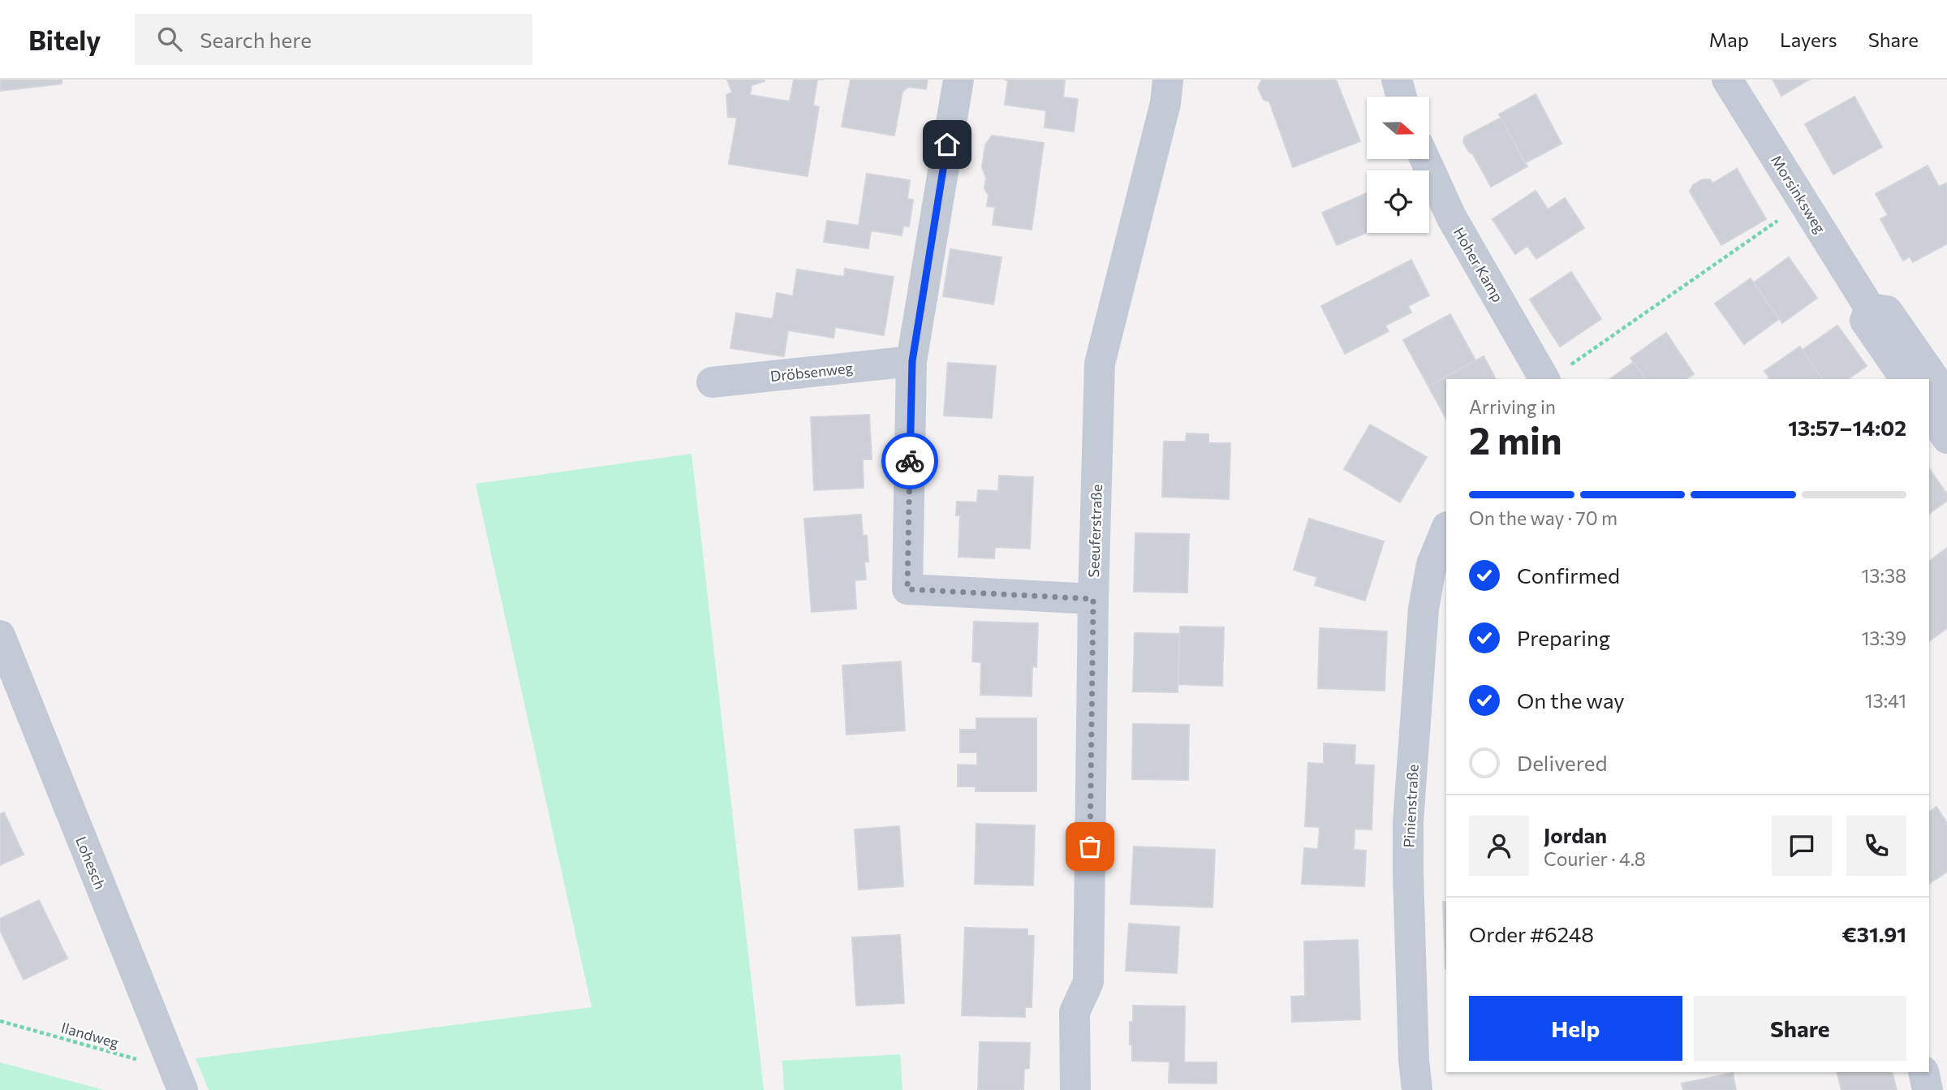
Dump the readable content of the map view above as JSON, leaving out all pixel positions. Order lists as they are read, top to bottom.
{
  "streets": {
    "street": [
      "Morsinksweg",
      "Hoher Kamp",
      "Dröbsenweg",
      "Seeuferstraße",
      "Pinienstraße",
      "Lohesch"
    ],
    "path": ["Ilandweg"]
  },
  "crossings": [
    ["Lohesch", "Ilandweg"]
  ],
  "north": "right",
  "page": {
    "header": "Bitely",
    "search": "Search here",
    "nav": ["Map", "Layers", "Share"],
    "heading": ["2 min", "Arriving in", "13:57–14:02"],
    "panel": [
      "Jordan",
      "Courier · 4.8",
      "Order #6248",
      "€31.91"
    ],
    "bar": "On the way · 70 m",
    "list": [
      ["Confirmed", "13:38"],
      ["Preparing", "13:39"],
      ["On the way", "13:41"],
      "Delivered"
    ],
    "buttons": ["Help", "Share"]
  }
}
